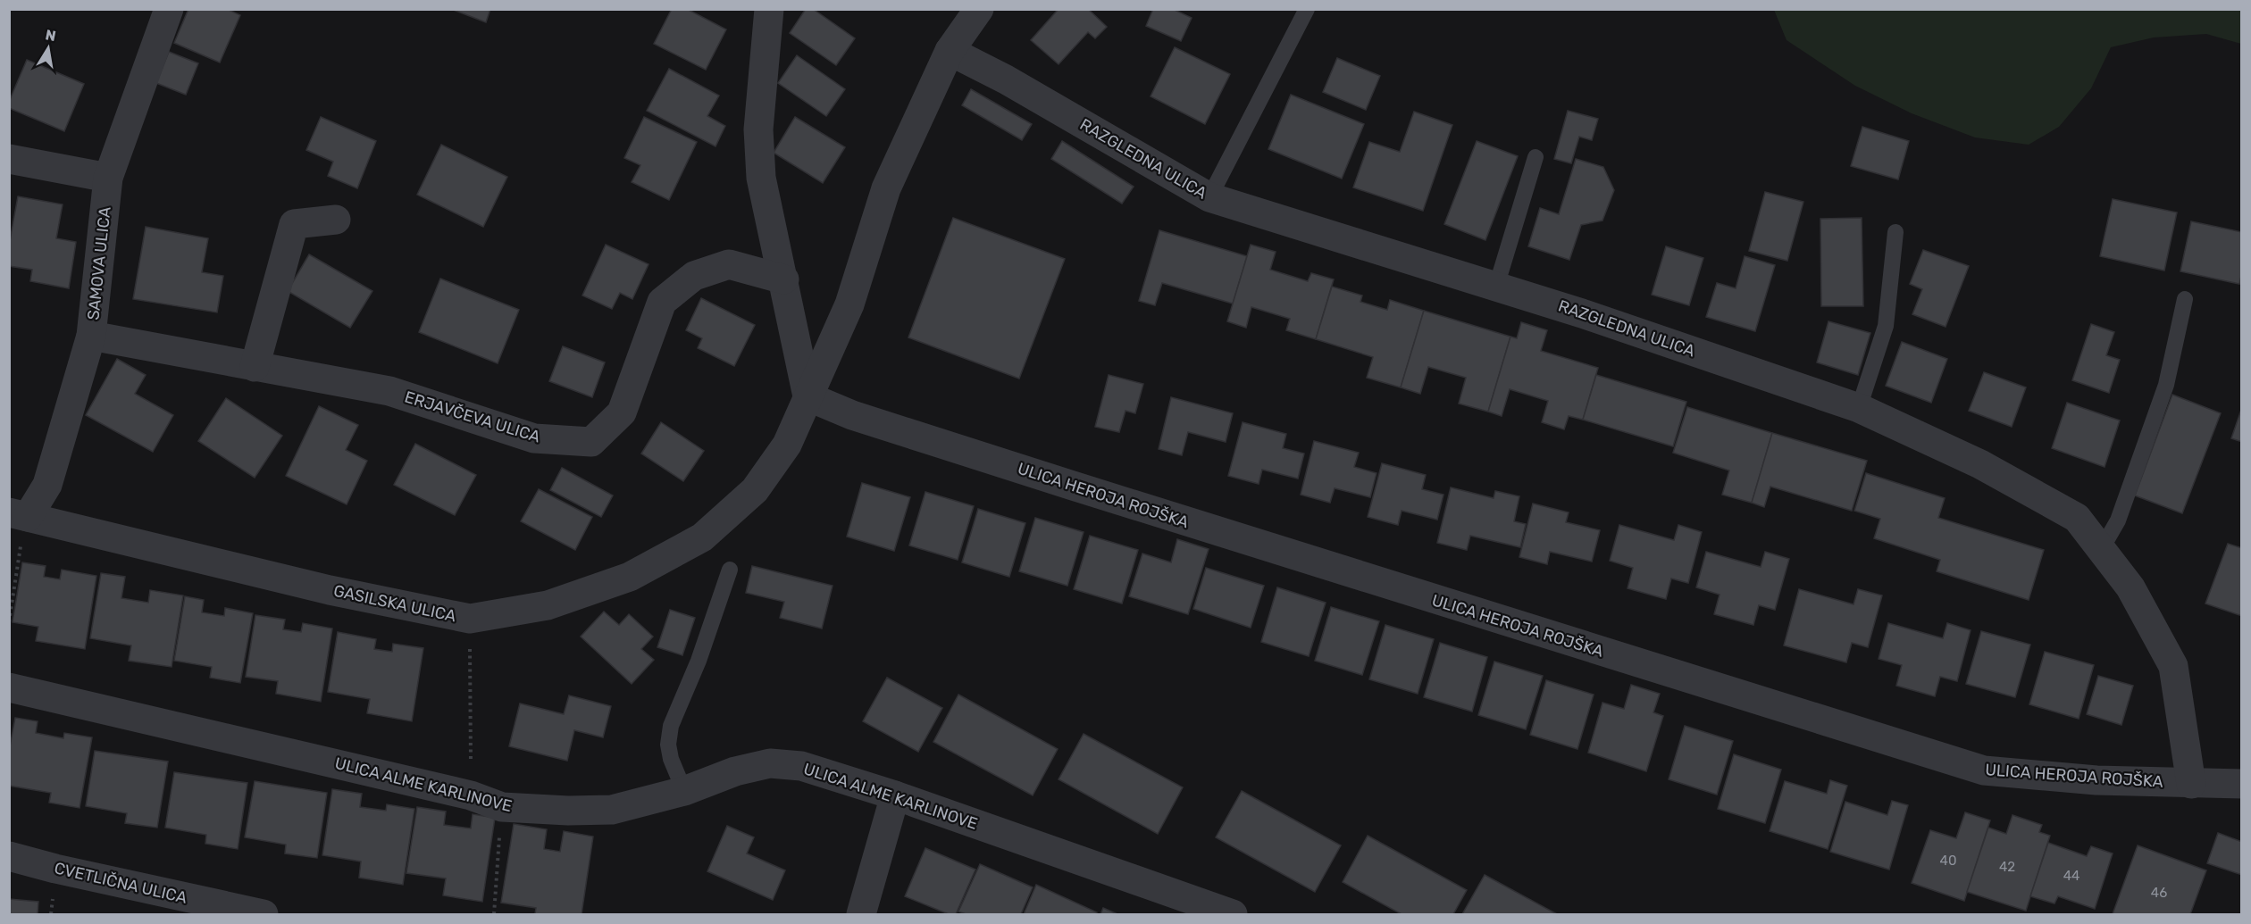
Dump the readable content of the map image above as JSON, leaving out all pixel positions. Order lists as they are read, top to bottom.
{
  "streets": {
    "street": [
      "RAZGLEDNA ULICA",
      "SAMOVA ULICA",
      "ERJAVČEVA ULICA",
      "ULICA HEROJA ROJŠKA",
      "GASILSKA ULICA",
      "ULICA ALME KARLINOVE",
      "CVETLIČNA ULICA"
    ]
  },
  "crossings": [
    ["RAZGLEDNA ULICA", "ULICA HEROJA ROJŠKA"],
    ["RAZGLEDNA ULICA", "GASILSKA ULICA"],
    ["SAMOVA ULICA", "ERJAVČEVA ULICA"],
    ["SAMOVA ULICA", "GASILSKA ULICA"],
    ["ULICA HEROJA ROJŠKA", "GASILSKA ULICA"]
  ],
  "house_numbers": [
    "40",
    "42",
    "44",
    "46"
  ],
  "north": "top"
}
